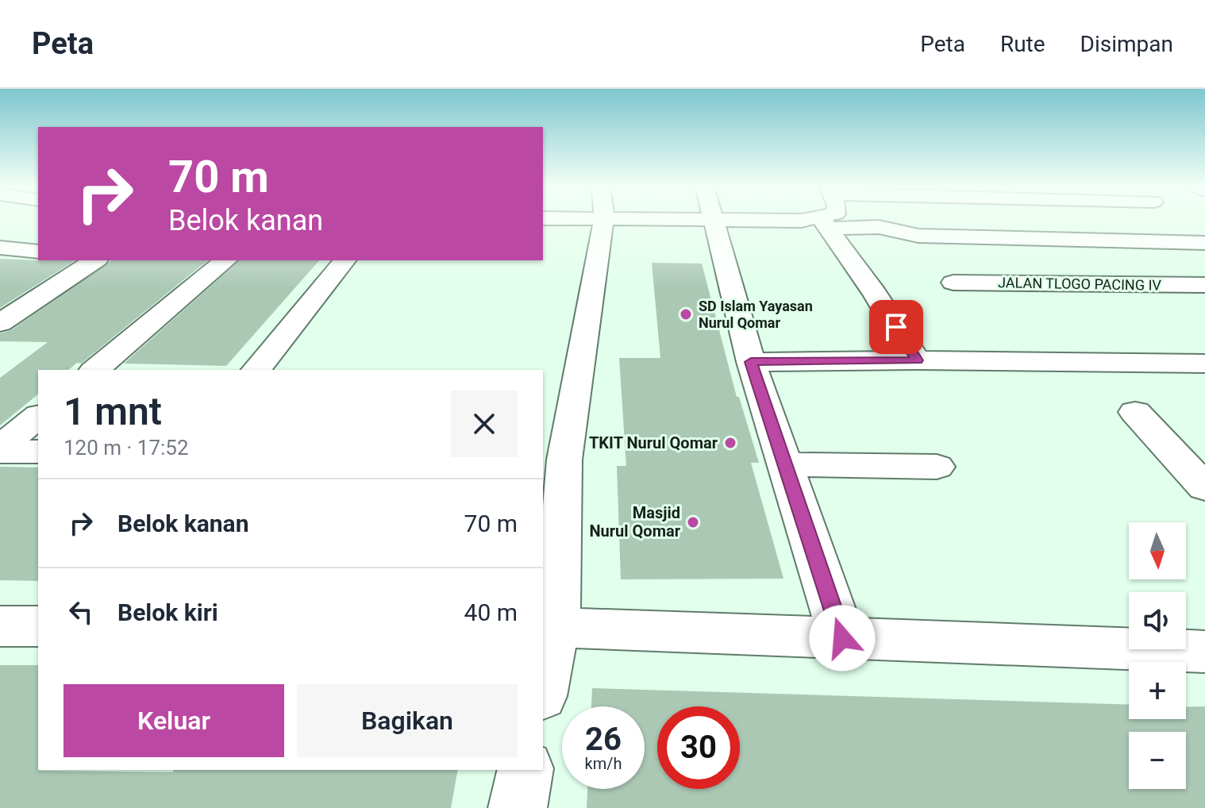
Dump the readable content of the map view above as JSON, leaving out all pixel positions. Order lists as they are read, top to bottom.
{
  "streets": {
    "street": ["JALAN TLOGO PACING IV"]
  },
  "places": ["SD Islam Yayasan Nurul Qomar", "TKIT Nurul Qomar", "Masjid Nurul Qomar"],
  "north": "bottom",
  "page": {
    "header": "Peta",
    "nav": ["Peta", "Rute", "Disimpan"],
    "turn": ["70 m", "Belok kanan"],
    "heading": ["1 mnt", "120 m · 17:52"],
    "list": [
      {
        "name": "Belok kanan",
        "value": "70 m"
      },
      {
        "name": "Belok kiri",
        "value": "40 m"
      }
    ],
    "map_buttons": ["+", "−"],
    "buttons": ["Keluar", "Bagikan"],
    "speed": "26 km/h",
    "limit": "30"
  }
}
